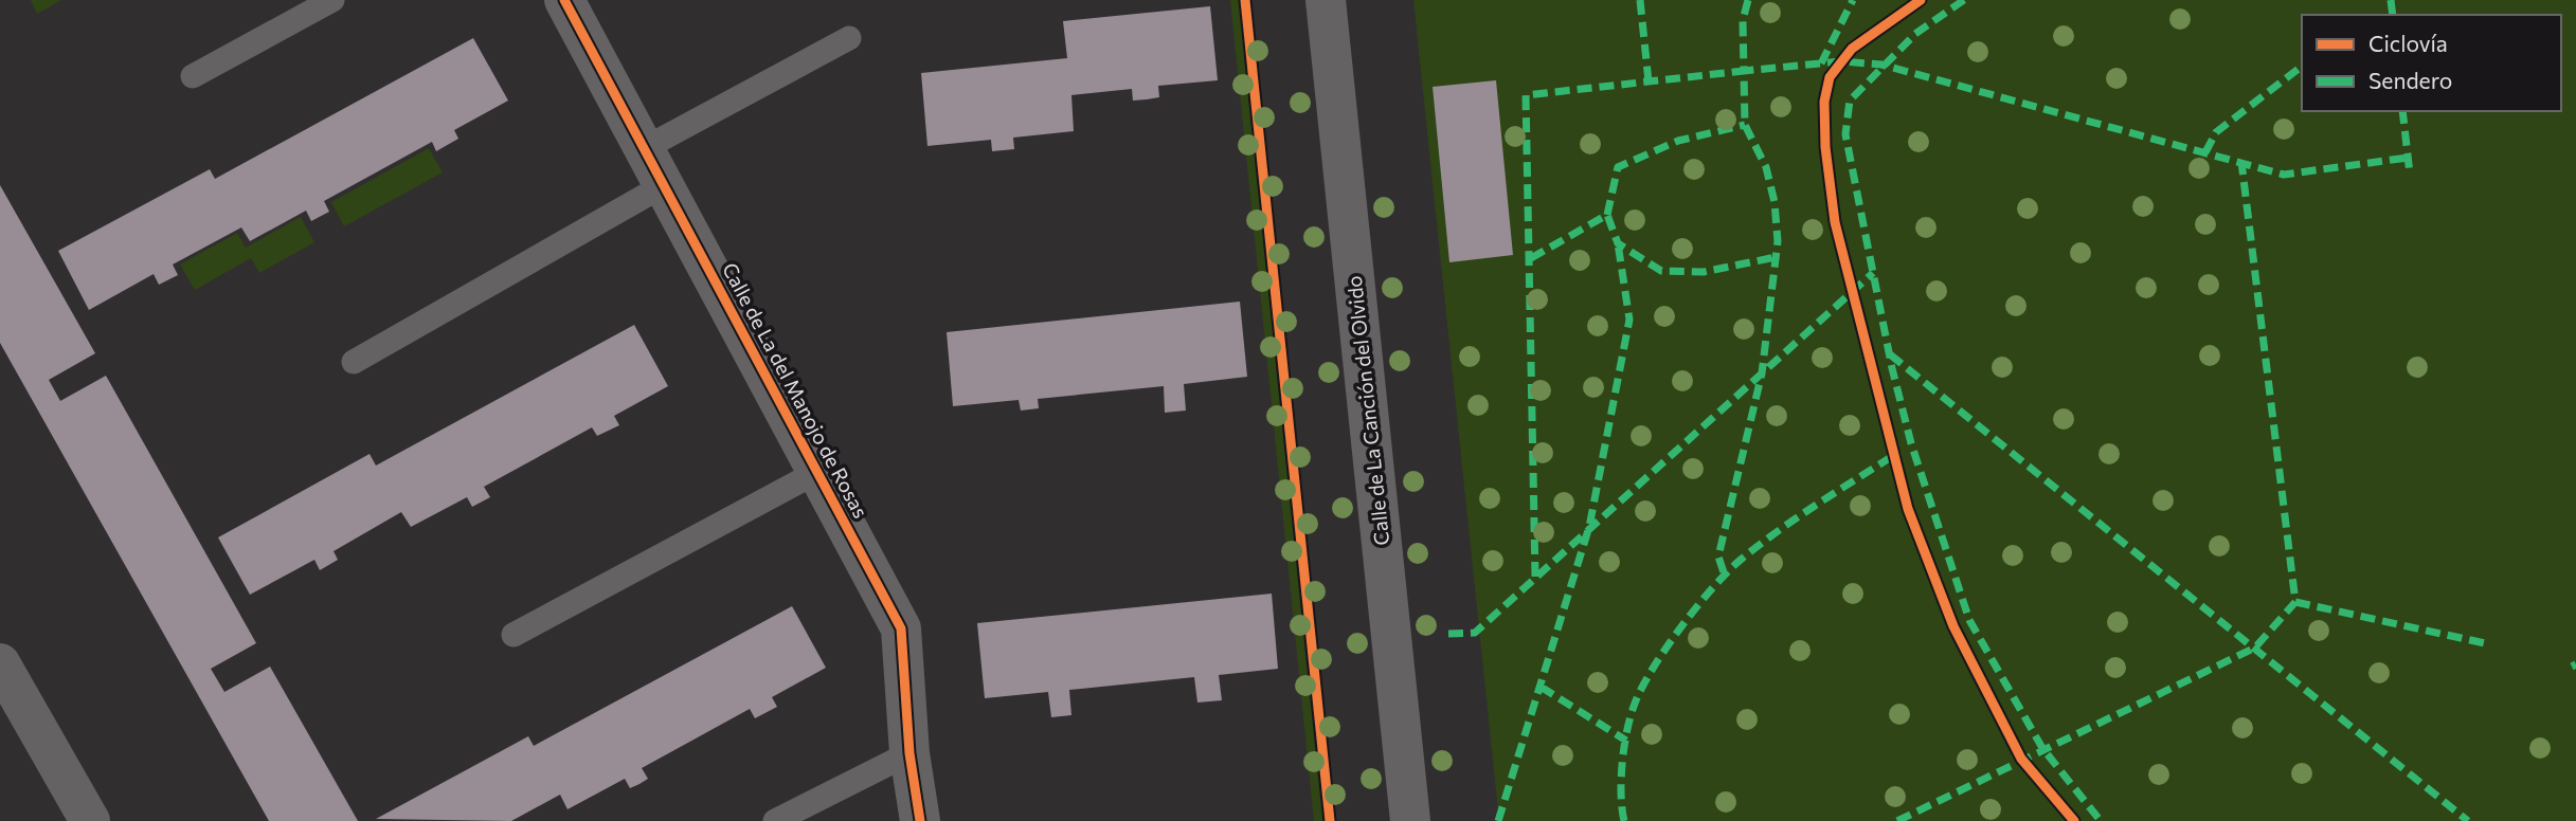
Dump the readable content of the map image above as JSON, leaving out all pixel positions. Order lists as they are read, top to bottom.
{
  "streets": {
    "street": ["Calle de La del Manojo de Rosas", "Calle de La Canción del Olvido"]
  },
  "legend": ["Ciclovía", "Sendero"]
}
